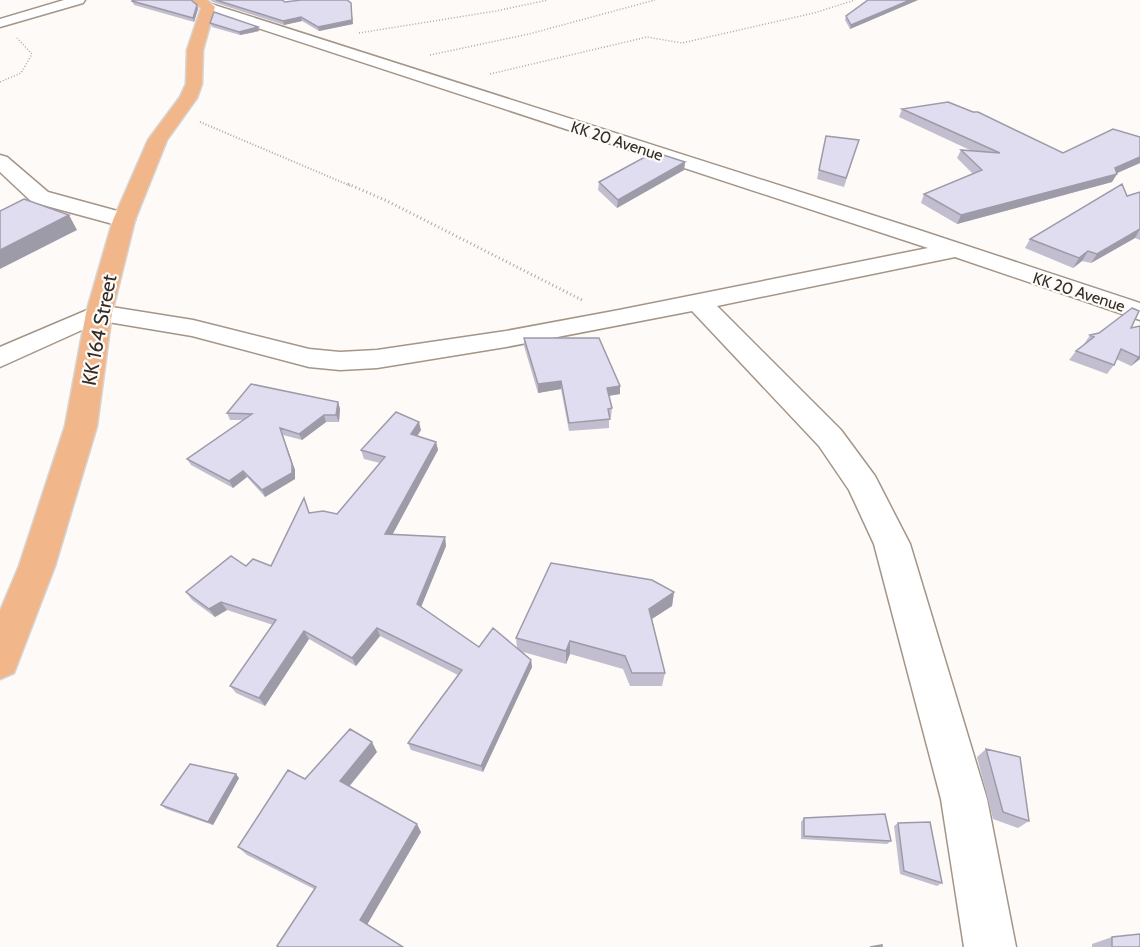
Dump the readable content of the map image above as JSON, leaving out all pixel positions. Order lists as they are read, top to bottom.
{
  "streets": {
    "main road": ["KK 164 Street"],
    "street": ["KK 20 Avenue"]
  },
  "crossings": [
    ["KK 20 Avenue", "KK 164 Street"]
  ]
}
